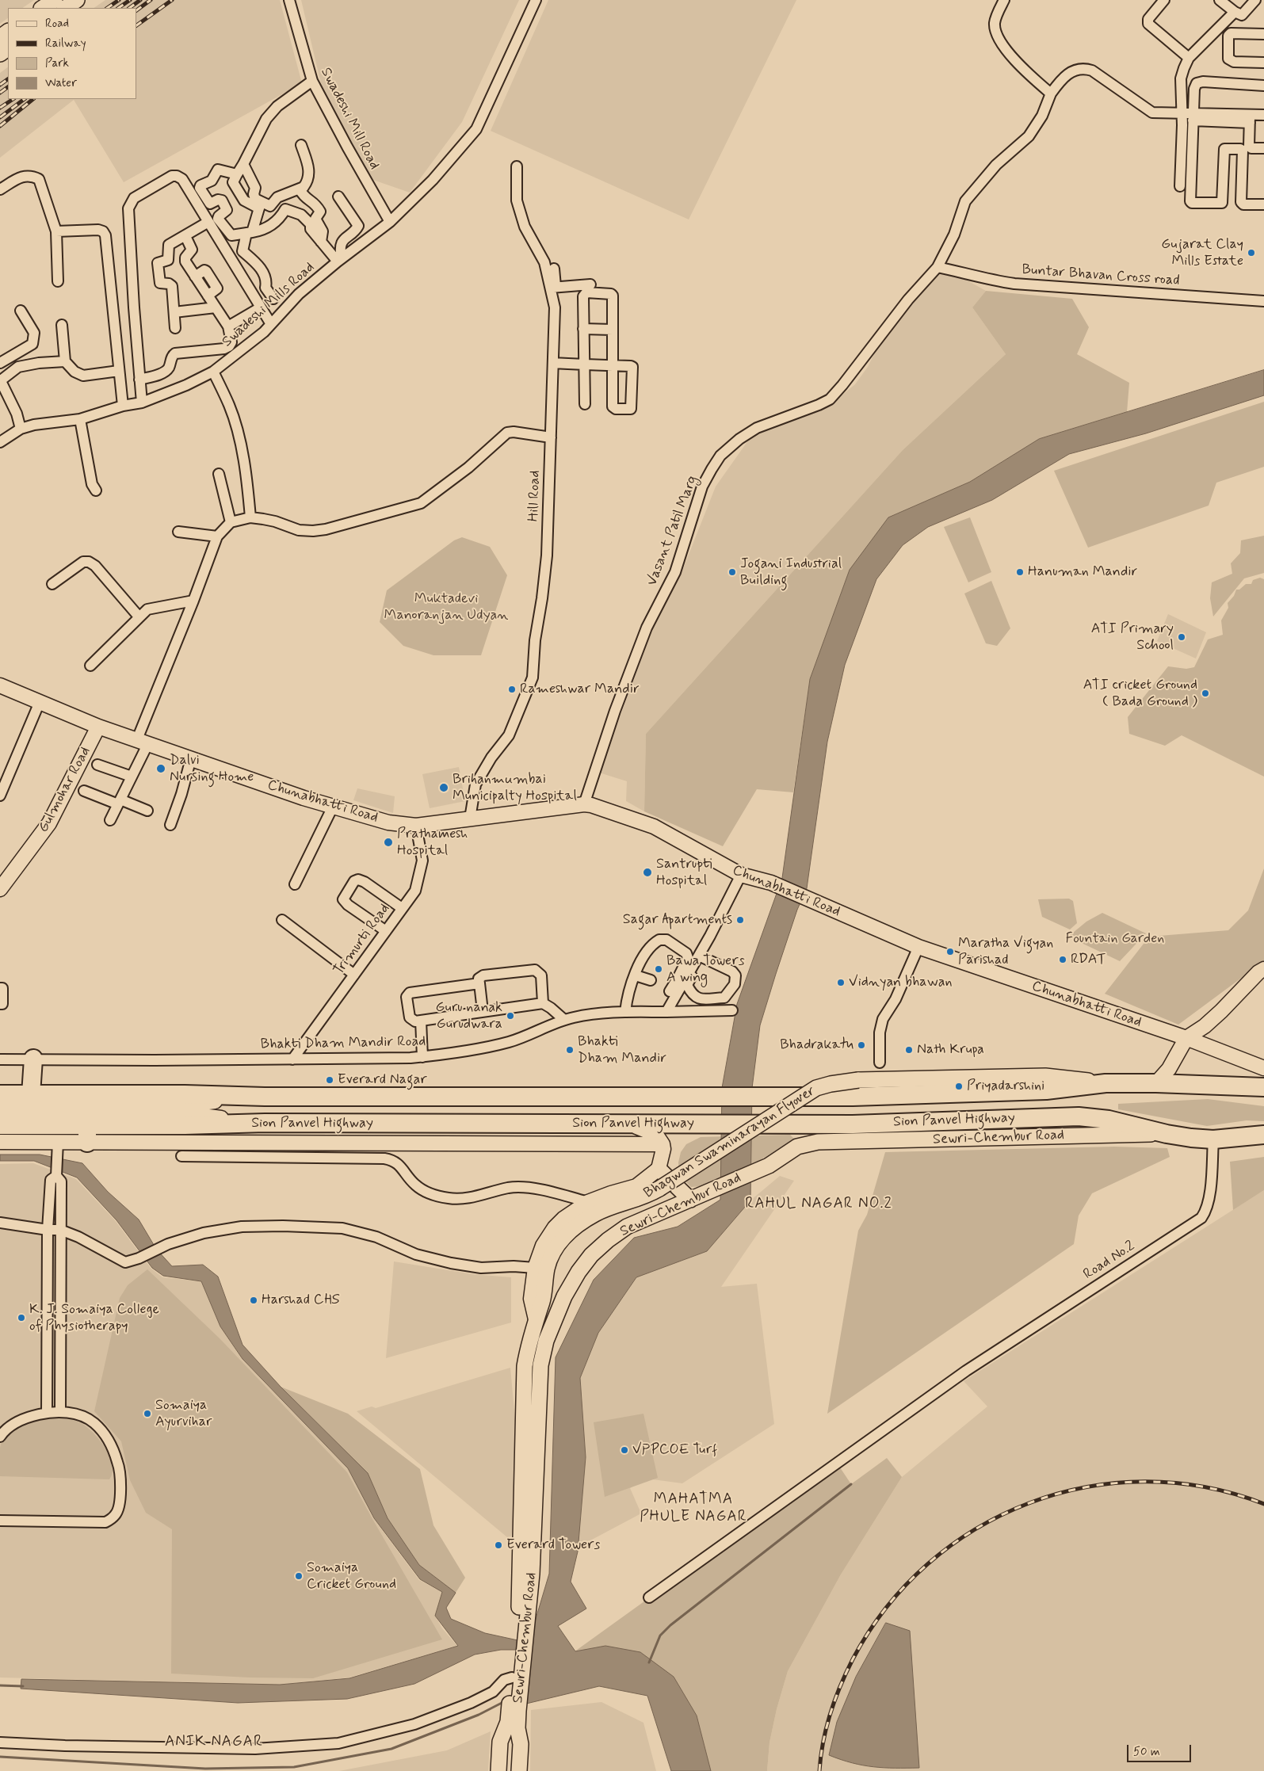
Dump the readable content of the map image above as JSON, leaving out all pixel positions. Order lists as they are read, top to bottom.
{
  "streets": {
    "highway": ["Sion Panvel Highway"],
    "main road": [
      "Gulmohar Road",
      "Chunabhatti Road",
      "Sewri-Chembur Road",
      "Bhagwan Swaminarayan Flyover"
    ],
    "street": [
      "Swadeshi Mill Road",
      "Buntar Bhavan Cross road",
      "Swadeshi Mills Road",
      "Hill Road",
      "Vasant Patil Marg",
      "Trimurti Road",
      "Bhakti Dham Mandir Road",
      "Road No.2"
    ]
  },
  "crossings": [
    ["Swadeshi Mill Road", "Swadeshi Mills Road"],
    ["Buntar Bhavan Cross road", "Vasant Patil Marg"],
    ["Hill Road", "Chunabhatti Road"],
    ["Vasant Patil Marg", "Chunabhatti Road"],
    ["Gulmohar Road", "Chunabhatti Road"],
    ["Chunabhatti Road", "Trimurti Road"],
    ["Trimurti Road", "Bhakti Dham Mandir Road"],
    ["Sion Panvel Highway", "Sewri-Chembur Road"],
    ["Sion Panvel Highway", "Bhagwan Swaminarayan Flyover"],
    ["Sion Panvel Highway", "Road No.2"],
    ["Sewri-Chembur Road", "Bhagwan Swaminarayan Flyover"]
  ],
  "districts": ["RAHUL NAGAR NO.2", "MAHATMA PHULE NAGAR", "ANIK NAGAR"],
  "parks": ["Muktadevi Manoranjan Udyan", "Fountain Garden"],
  "places": [
    "Gujarat Clay Mills Estate",
    "Jogani Industrial Building",
    "Hanuman Mandir",
    "ATI Primary School",
    "Rameshwar Mandir",
    "ATI cricket Ground ( Bada Ground )",
    "Dalvi Nursing Home",
    "Brihanmumbai Municipalty Hospital",
    "Prathamesh Hospital",
    "Santrupti Hospital",
    "Sagar Apartments",
    "Maratha Vigyan Parishad",
    "RDAT",
    "Bawa Towers A wing",
    "Vidnyan bhawan",
    "Guru nanak Gurudwara",
    "Bhadrakatu",
    "Bhakti Dham Mandir",
    "Nath Krupa",
    "Everard Nagar",
    "Priyadarshini",
    "Harshad CHS",
    "K. J. Somaiya College of Physiotherapy",
    "Somaiya Ayurvihar",
    "VPPCOE Turf",
    "Everard Towers",
    "Somaiya Cricket Ground"
  ],
  "legend": [
    "Road",
    "Railway",
    "Park",
    "Water"
  ],
  "scale_bar": "50 m"
}
